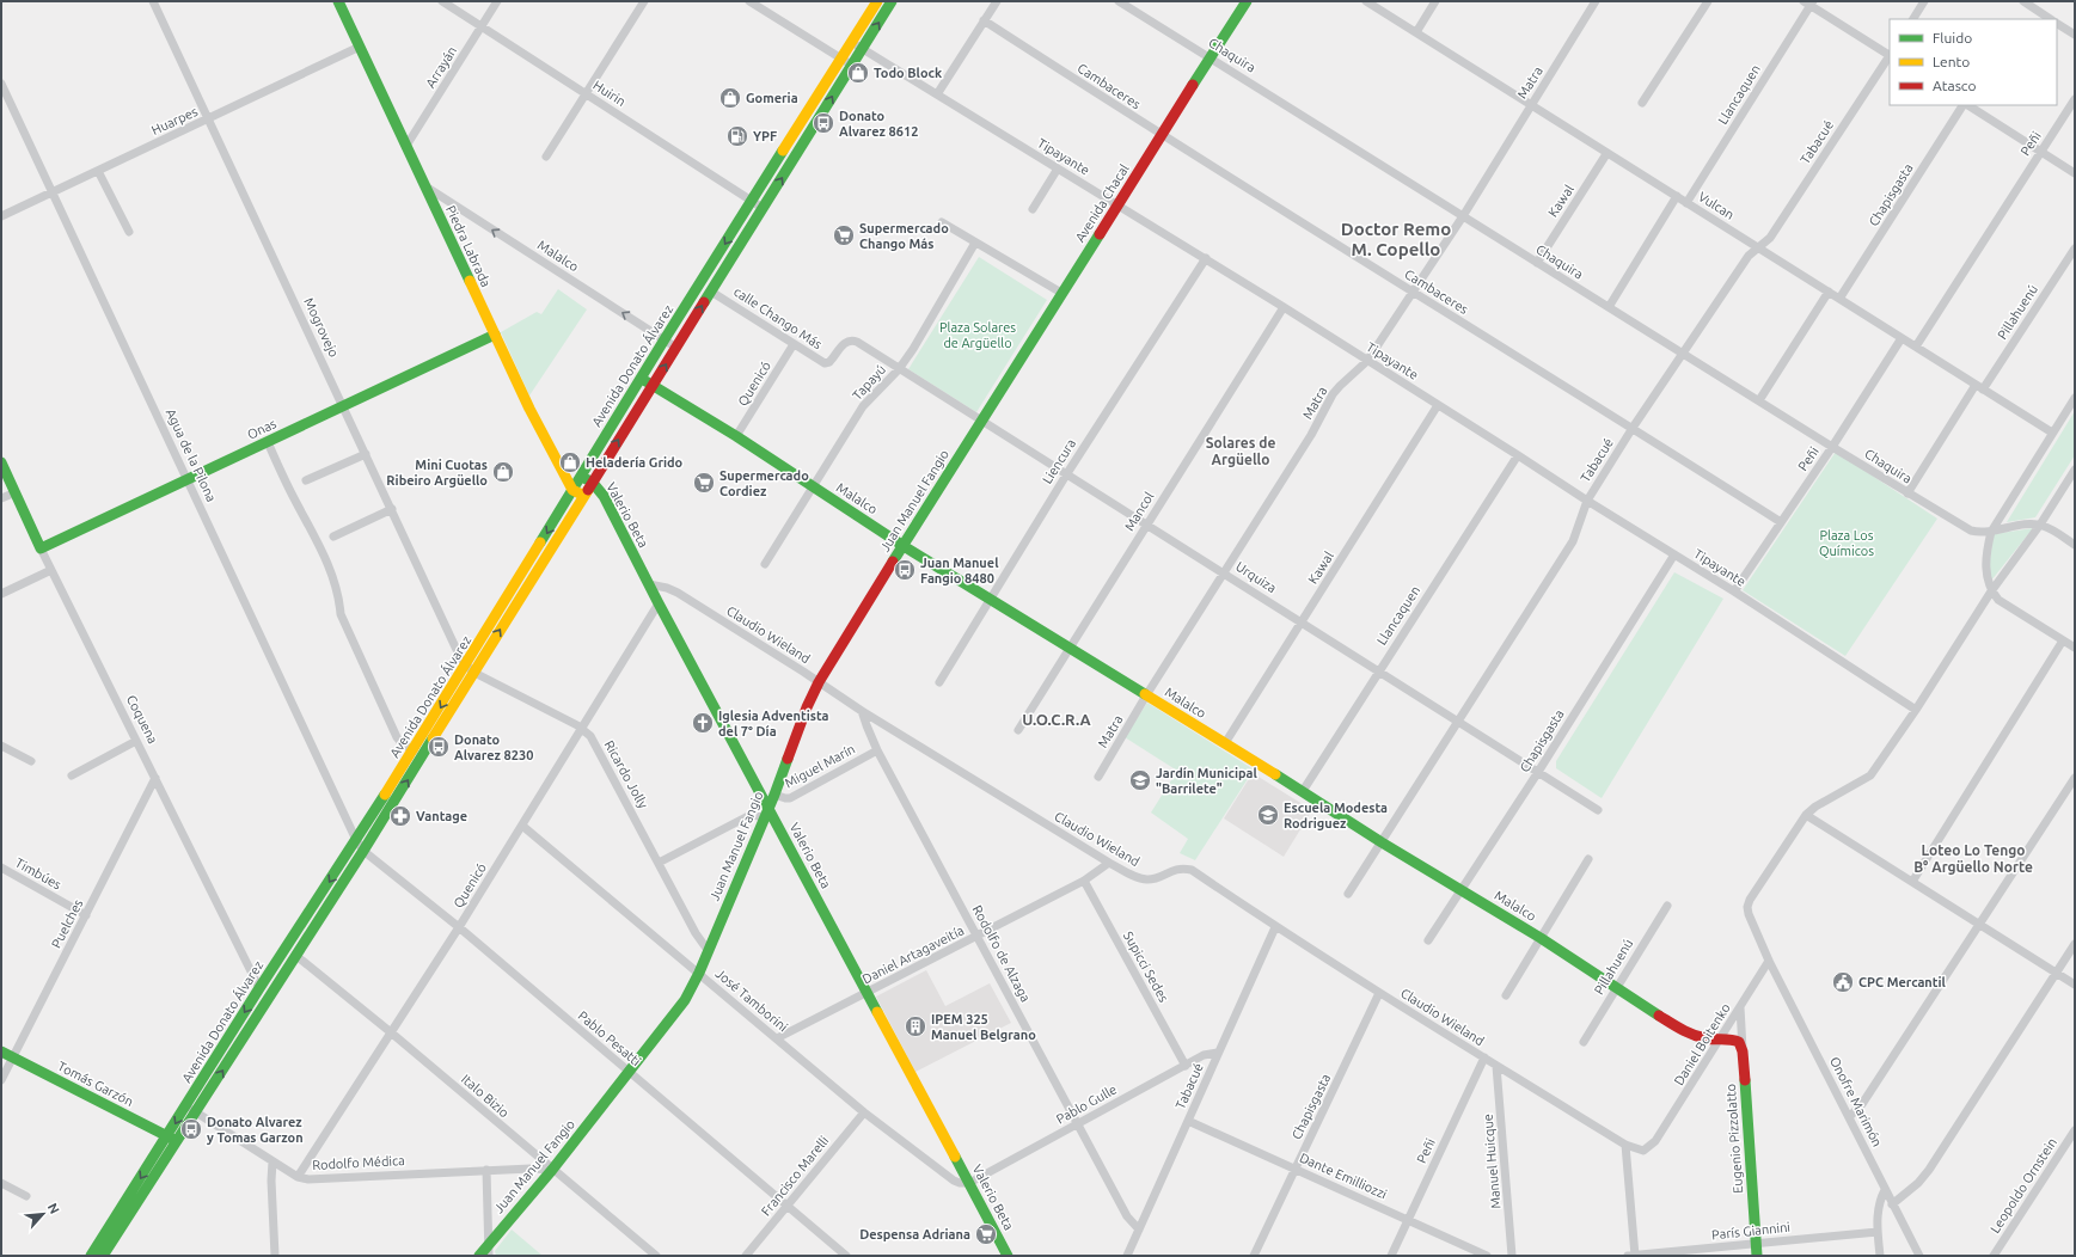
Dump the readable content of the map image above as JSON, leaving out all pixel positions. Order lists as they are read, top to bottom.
{
  "streets": {
    "main road": [
      "Avenida Chacal",
      "Piedra Labrada",
      "Malalco",
      "Avenida Donato Álvarez",
      "Onas",
      "Juan Manuel Fangio",
      "Valerio Beta",
      "Coquena",
      "Tomás Garzón",
      "Eugenio Pizzolatto"
    ],
    "street": [
      "Chaquira",
      "Arrayán",
      "Matra",
      "Cambaceres",
      "Huirin",
      "Llancaquen",
      "Huarpes",
      "Tabacué",
      "Peñi",
      "Tipayante",
      "Chapisgasta",
      "Kawal",
      "Vulcan",
      "Pillahuenú",
      "calle Chango Más",
      "Mogrovejo",
      "Tapayú",
      "Quenicó",
      "Agua de la Pilona",
      "Liencura",
      "Mancol",
      "Urquiza",
      "Claudio Wieland",
      "Miguel Marín",
      "Ricardo Jolly",
      "Timbúes",
      "Puelches",
      "Rodolfo de Alzaga",
      "Daniel Artagaveitía",
      "Supicci Sedes",
      "José Tamborini",
      "Pablo Pesatti",
      "Daniel Boitenko",
      "Italo Bizio",
      "Onofre Marimón",
      "Pablo Gulle",
      "Manuel Huicque",
      "Rodolfo Médica",
      "Francisco Marelli",
      "Dante Emilliozzi",
      "Leopoldo Ornstein",
      "París Giannini"
    ]
  },
  "crossings": [
    ["Chaquira", "Matra"],
    ["Chaquira", "Tabacué"],
    ["Chaquira", "Peñi"],
    ["Chaquira", "Kawal"],
    ["Chaquira", "Avenida Chacal"],
    ["Chaquira", "Pillahuenú"],
    ["Arrayán", "Huirin"],
    ["Arrayán", "Piedra Labrada"],
    ["Matra", "Cambaceres"],
    ["Matra", "Tipayante"],
    ["Matra", "Vulcan"],
    ["Matra", "Malalco"],
    ["Matra", "Urquiza"],
    ["Cambaceres", "Tabacué"],
    ["Cambaceres", "Peñi"],
    ["Cambaceres", "Avenida Chacal"],
    ["Huirin", "Avenida Donato Álvarez"],
    ["Llancaquen", "Tipayante"],
    ["Llancaquen", "Vulcan"],
    ["Llancaquen", "Malalco"],
    ["Llancaquen", "Urquiza"],
    ["Huarpes", "Piedra Labrada"],
    ["Huarpes", "Mogrovejo"],
    ["Huarpes", "Agua de la Pilona"],
    ["Tabacué", "Tipayante"],
    ["Tabacué", "Vulcan"],
    ["Tabacué", "Malalco"],
    ["Tabacué", "Urquiza"],
    ["Tabacué", "Claudio Wieland"],
    ["Tabacué", "Rodolfo de Alzaga"],
    ["Tabacué", "Pablo Gulle"],
    ["Tabacué", "Dante Emilliozzi"],
    ["Peñi", "Tipayante"],
    ["Peñi", "Vulcan"],
    ["Peñi", "Claudio Wieland"],
    ["Peñi", "Dante Emilliozzi"],
    ["Tipayante", "Chapisgasta"],
    ["Tipayante", "Kawal"],
    ["Tipayante", "Avenida Chacal"],
    ["Tipayante", "Avenida Donato Álvarez"],
    ["Tipayante", "Liencura"],
    ["Tipayante", "Mancol"],
    ["Chapisgasta", "Vulcan"],
    ["Chapisgasta", "Malalco"],
    ["Chapisgasta", "Urquiza"],
    ["Chapisgasta", "Claudio Wieland"],
    ["Chapisgasta", "Dante Emilliozzi"],
    ["Kawal", "Vulcan"],
    ["Kawal", "Malalco"],
    ["Kawal", "Urquiza"],
    ["Avenida Chacal", "Juan Manuel Fangio"],
    ["Avenida Chacal", "Urquiza"],
    ["Vulcan", "Pillahuenú"],
    ["Piedra Labrada", "Malalco"],
    ["Piedra Labrada", "Avenida Donato Álvarez"],
    ["Piedra Labrada", "Onas"],
    ["Malalco", "Pillahuenú"],
    ["Malalco", "Avenida Donato Álvarez"],
    ["Malalco", "Tapayú"],
    ["Malalco", "Quenicó"],
    ["Malalco", "Liencura"],
    ["Malalco", "Juan Manuel Fangio"],
    ["Malalco", "Mancol"],
    ["Malalco", "Daniel Boitenko"],
    ["calle Chango Más", "Avenida Donato Álvarez"],
    ["calle Chango Más", "Tapayú"],
    ["calle Chango Más", "Quenicó"],
    ["calle Chango Más", "Urquiza"],
    ["Mogrovejo", "Avenida Donato Álvarez"],
    ["Mogrovejo", "Onas"],
    ["Mogrovejo", "Ricardo Jolly"],
    ["Avenida Donato Álvarez", "Agua de la Pilona"],
    ["Avenida Donato Álvarez", "Valerio Beta"],
    ["Avenida Donato Álvarez", "Coquena"],
    ["Avenida Donato Álvarez", "Ricardo Jolly"],
    ["Avenida Donato Álvarez", "Pablo Pesatti"],
    ["Avenida Donato Álvarez", "Tomás Garzón"],
    ["Avenida Donato Álvarez", "Italo Bizio"],
    ["Avenida Donato Álvarez", "Rodolfo Médica"],
    ["Tapayú", "Urquiza"],
    ["Quenicó", "Valerio Beta"],
    ["Quenicó", "Ricardo Jolly"],
    ["Quenicó", "José Tamborini"],
    ["Quenicó", "Pablo Pesatti"],
    ["Quenicó", "Italo Bizio"],
    ["Quenicó", "Rodolfo Médica"],
    ["Onas", "Agua de la Pilona"],
    ["Onas", "Coquena"],
    ["Agua de la Pilona", "Pablo Pesatti"],
    ["Liencura", "Urquiza"],
    ["Juan Manuel Fangio", "Valerio Beta"],
    ["Juan Manuel Fangio", "Urquiza"],
    ["Juan Manuel Fangio", "Claudio Wieland"],
    ["Juan Manuel Fangio", "Miguel Marín"],
    ["Juan Manuel Fangio", "Ricardo Jolly"],
    ["Juan Manuel Fangio", "José Tamborini"],
    ["Juan Manuel Fangio", "Pablo Pesatti"],
    ["Juan Manuel Fangio", "Italo Bizio"],
    ["Juan Manuel Fangio", "Rodolfo Médica"],
    ["Mancol", "Urquiza"],
    ["Valerio Beta", "Claudio Wieland"],
    ["Valerio Beta", "Daniel Artagaveitía"],
    ["Valerio Beta", "José Tamborini"],
    ["Valerio Beta", "Pablo Gulle"],
    ["Claudio Wieland", "Rodolfo de Alzaga"],
    ["Claudio Wieland", "Daniel Artagaveitía"],
    ["Claudio Wieland", "Daniel Boitenko"],
    ["Claudio Wieland", "Manuel Huicque"],
    ["Coquena", "Puelches"],
    ["Miguel Marín", "Rodolfo de Alzaga"],
    ["Timbúes", "Puelches"],
    ["Puelches", "Tomás Garzón"],
    ["Rodolfo de Alzaga", "Daniel Artagaveitía"],
    ["Rodolfo de Alzaga", "Pablo Gulle"],
    ["Daniel Artagaveitía", "Supicci Sedes"],
    ["Daniel Artagaveitía", "José Tamborini"],
    ["Supicci Sedes", "Pablo Gulle"],
    ["José Tamborini", "Pablo Gulle"],
    ["José Tamborini", "Francisco Marelli"],
    ["Pablo Pesatti", "Francisco Marelli"],
    ["Daniel Boitenko", "Onofre Marimón"],
    ["Italo Bizio", "Rodolfo Médica"],
    ["Eugenio Pizzolatto", "París Giannini"]
  ],
  "districts": [
    "Doctor Remo M. Copello",
    "Solares de Argüello",
    "U.O.C.R.A",
    "Loteo Lo Tengo B° Argüello Norte"
  ],
  "parks": ["Plaza Solares de Argüello", "Plaza Los Químicos"],
  "places": {
    "shop": [
      "Todo Block",
      "Gomeria",
      "Heladería Grido",
      "Mini Cuotas Ribeiro Argüello"
    ],
    "bus stop": [
      "Donato Alvarez 8612",
      "Juan Manuel Fangio 8480",
      "Donato Alvarez 8230",
      "Donato Alvarez y Tomas Garzon"
    ],
    "fuel station": ["YPF"],
    "supermarket": ["Supermercado Chango Más", "Supermercado Cordiez", "Despensa Adriana"],
    "church": ["Iglesia Adventista del 7° Día"],
    "school or university": ["Jardín Municipal \"Barrilete\"", "Escuela Modesta Rodriguez"],
    "pharmacy": ["Vantage"],
    "public building": ["CPC Mercantil"],
    "building": ["IPEM 325 Manuel Belgrano"]
  },
  "legend": ["Fluido", "Lento", "Atasco"],
  "north": "top right"
}
